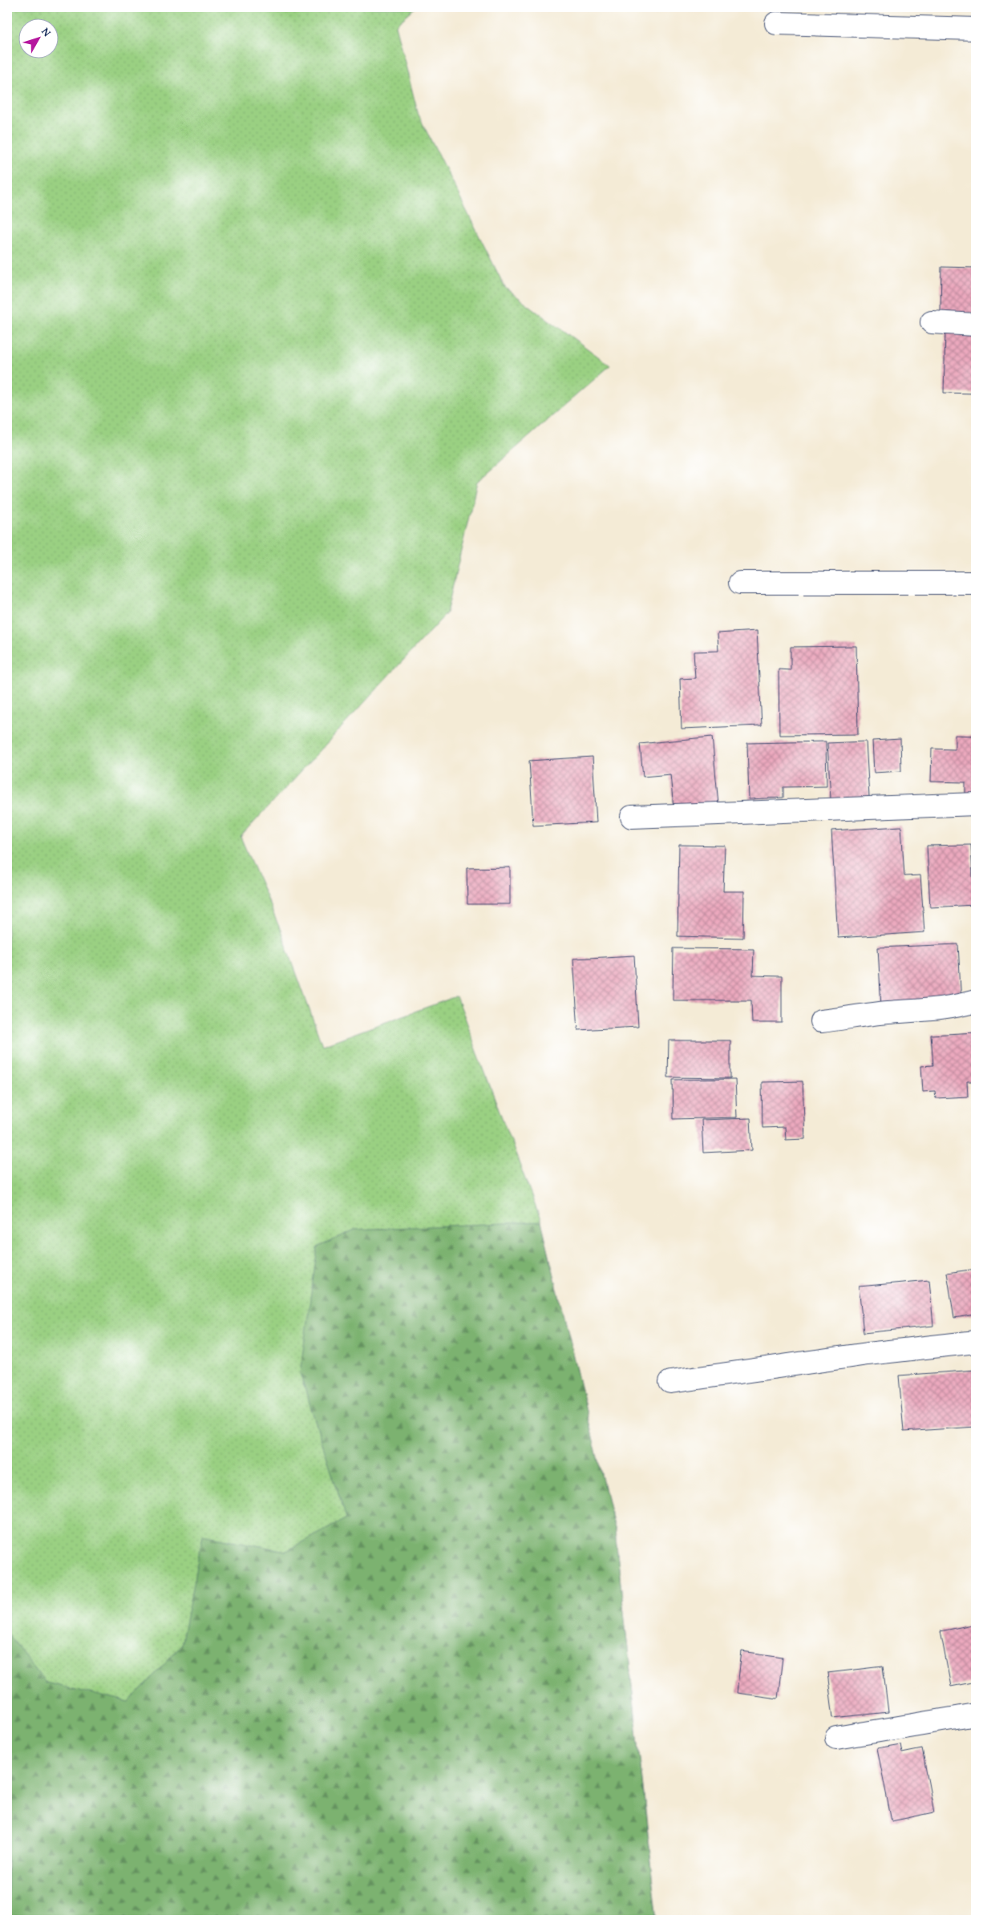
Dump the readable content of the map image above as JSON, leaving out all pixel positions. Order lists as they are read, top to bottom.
{
  "north": "top right"
}
